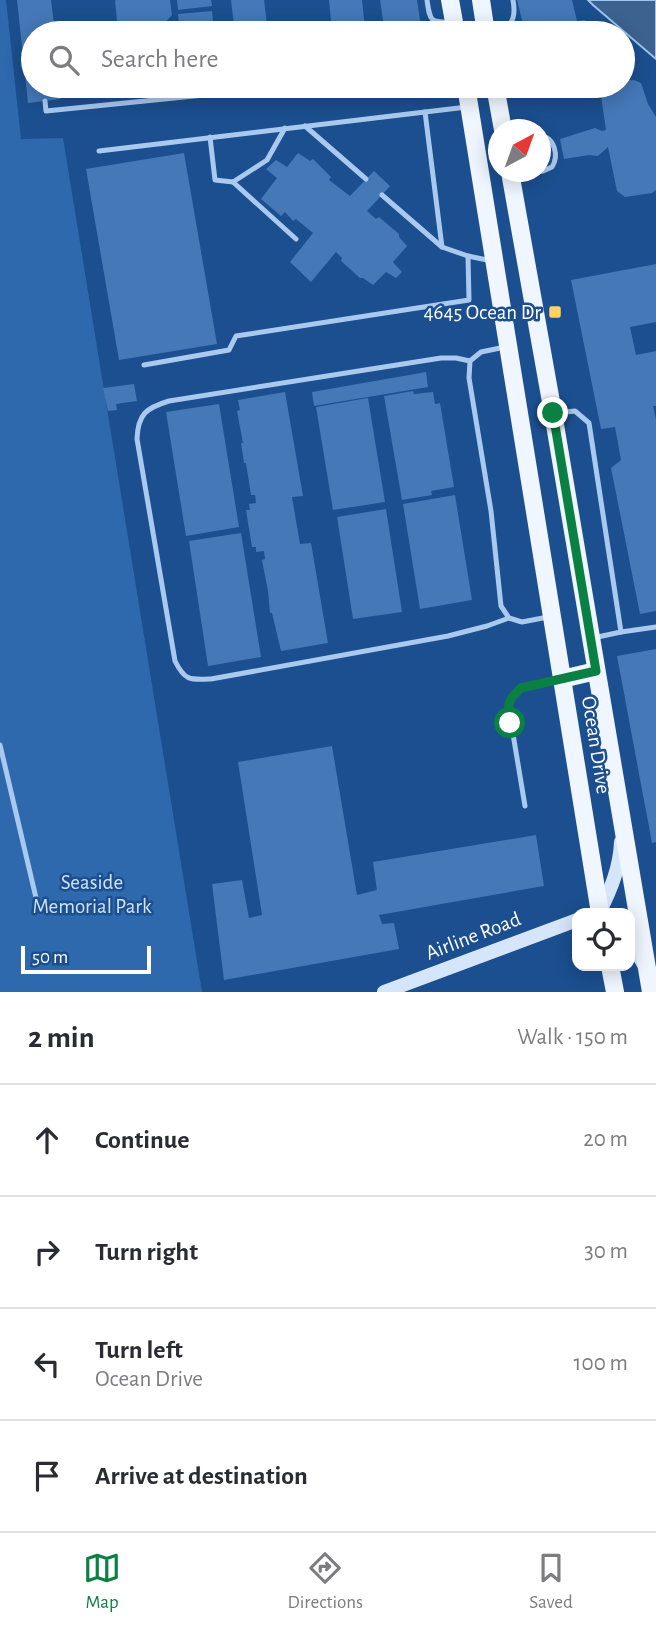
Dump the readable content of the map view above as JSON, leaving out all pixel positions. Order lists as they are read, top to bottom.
{
  "streets": {
    "main road": ["Ocean Drive", "Airline Road"]
  },
  "parks": ["Seaside Memorial Park"],
  "places": {
    "transit": ["4645 Ocean Dr"]
  },
  "scale_bar": "50 m",
  "north": "top right",
  "page": {
    "search": "Search here",
    "scale": "50 m",
    "heading": ["2 min", "Walk · 150 m"],
    "list": [
      ["Continue", "20 m"],
      ["Turn right", "30 m"],
      ["Turn left", "Ocean Drive", "100 m"],
      "Arrive at destination"
    ],
    "nav": ["Map", "Directions", "Saved"]
  }
}
